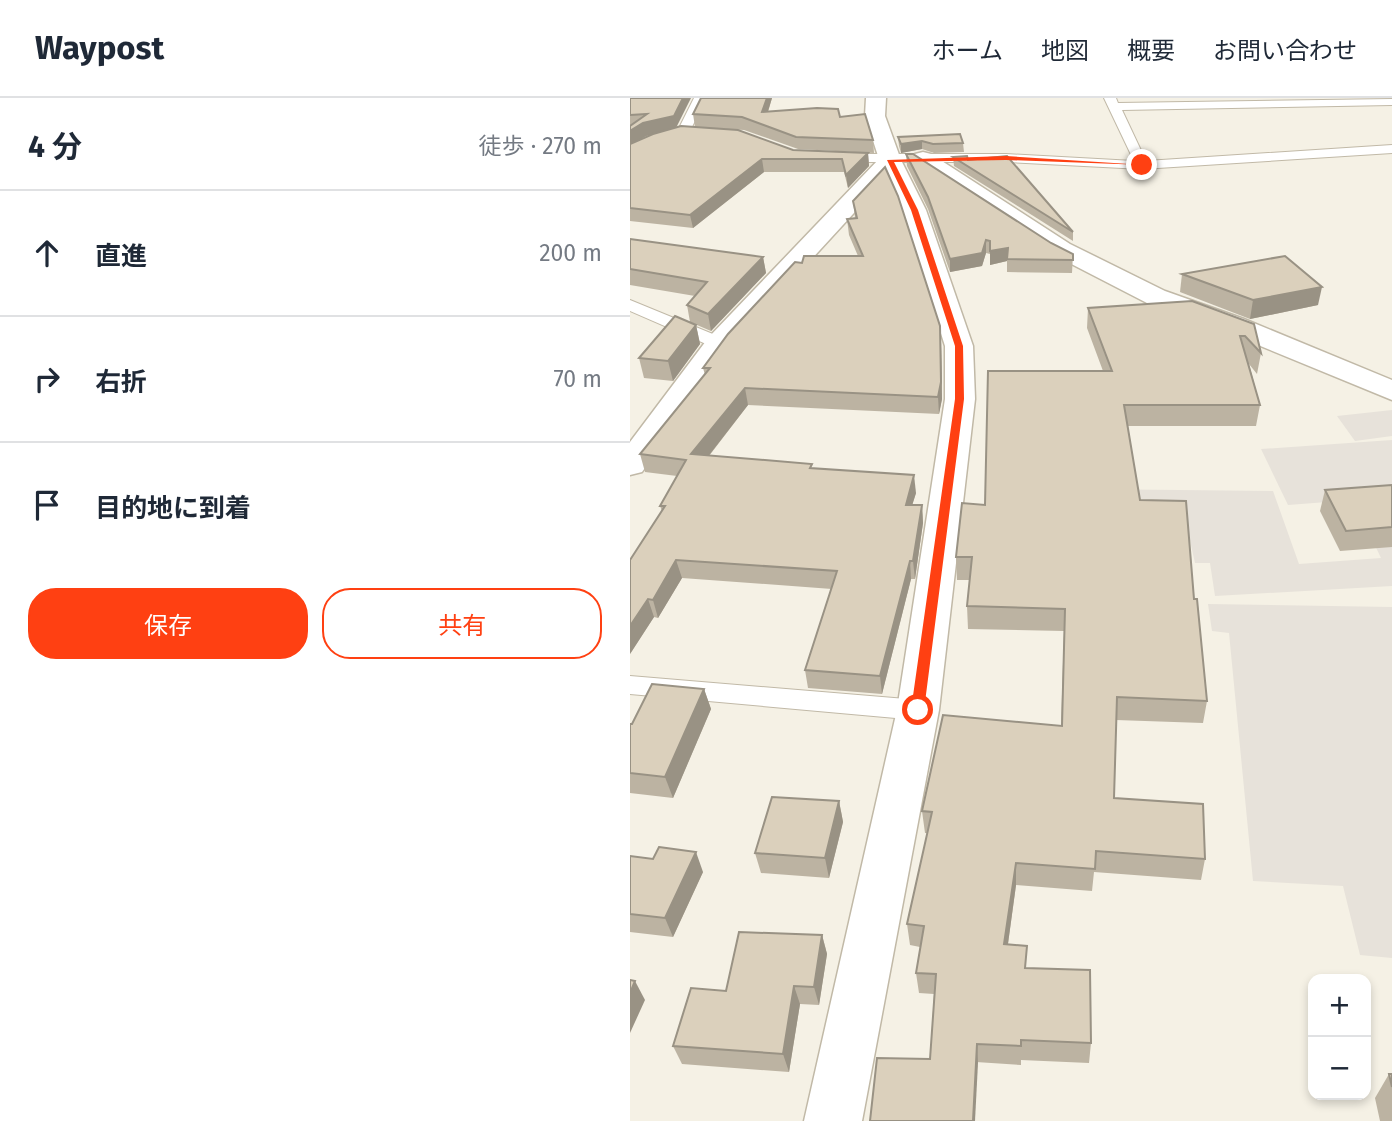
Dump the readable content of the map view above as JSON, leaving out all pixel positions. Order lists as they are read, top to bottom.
{
  "page": {
    "header": "Waypost",
    "nav": [
      "ホーム",
      "地図",
      "概要",
      "お問い合わせ"
    ],
    "heading": ["4 分", "徒歩 · 270 m"],
    "list": [
      ["直進", "200 m"],
      ["右折", "70 m"],
      "目的地に到着"
    ],
    "buttons": ["保存", "共有"],
    "map_buttons": ["+", "−"]
  }
}
